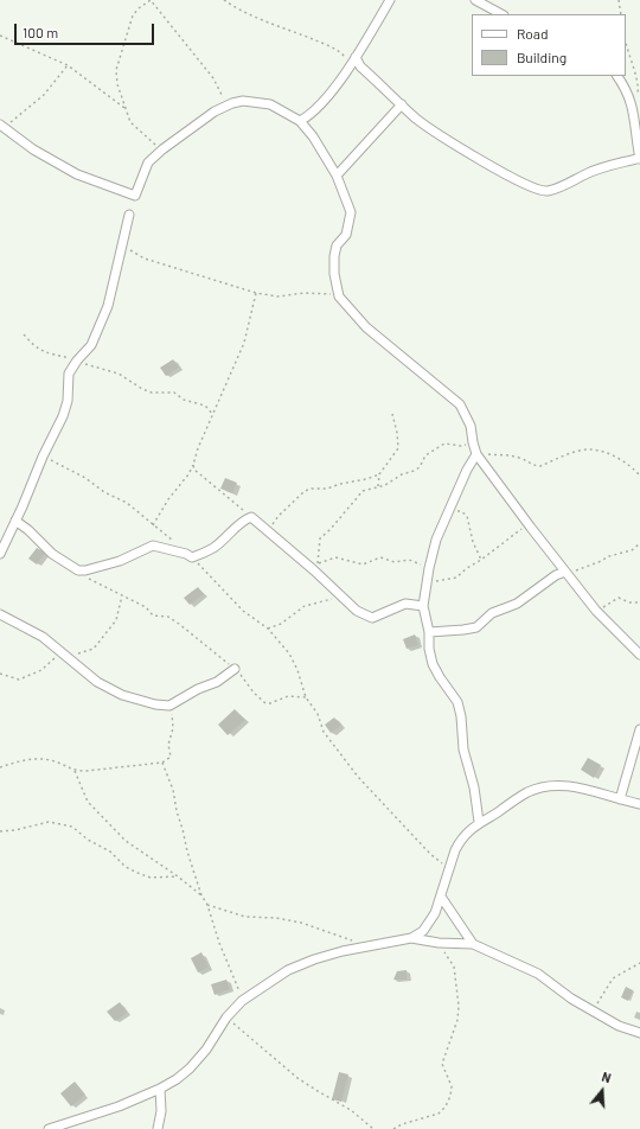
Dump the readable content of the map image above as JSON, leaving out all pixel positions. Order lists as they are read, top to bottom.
{
  "legend": ["Road", "Building"],
  "scale_bar": "100 m",
  "north": "top"
}
